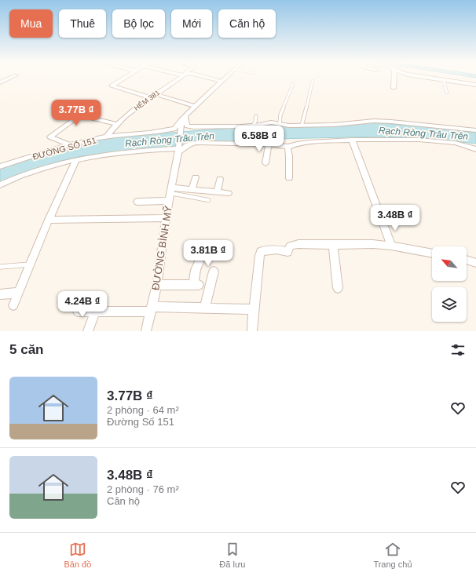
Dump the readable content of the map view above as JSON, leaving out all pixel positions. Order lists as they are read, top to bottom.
{
  "streets": {
    "street": ["HẺM 381", "ĐƯỜNG SỐ 151", "ĐƯỜNG BÌNH MỸ"]
  },
  "crossings": [
    ["HẺM 381", "ĐƯỜNG SỐ 151"],
    ["ĐƯỜNG SỐ 151", "ĐƯỜNG BÌNH MỸ"]
  ],
  "water": ["Rạch Ròng Trâu Trên"],
  "north": "top left",
  "page": {
    "chip": [
      "Mua",
      "Thuê",
      "Bộ lọc",
      "Mới",
      "Căn hộ"
    ],
    "price": [
      "3.77B ₫",
      "6.58B ₫",
      "3.48B ₫",
      "3.81B ₫",
      "4.24B ₫"
    ],
    "heading": "5 căn",
    "list": [
      {
        "name": "3.77B ₫",
        "note": "2 phòng · 64 m² · Đường Số 151"
      },
      {
        "name": "3.48B ₫",
        "note": "2 phòng · 76 m² · Căn hộ"
      }
    ],
    "tabs": ["Bản đồ", "Đã lưu", "Trang chủ"]
  }
}
